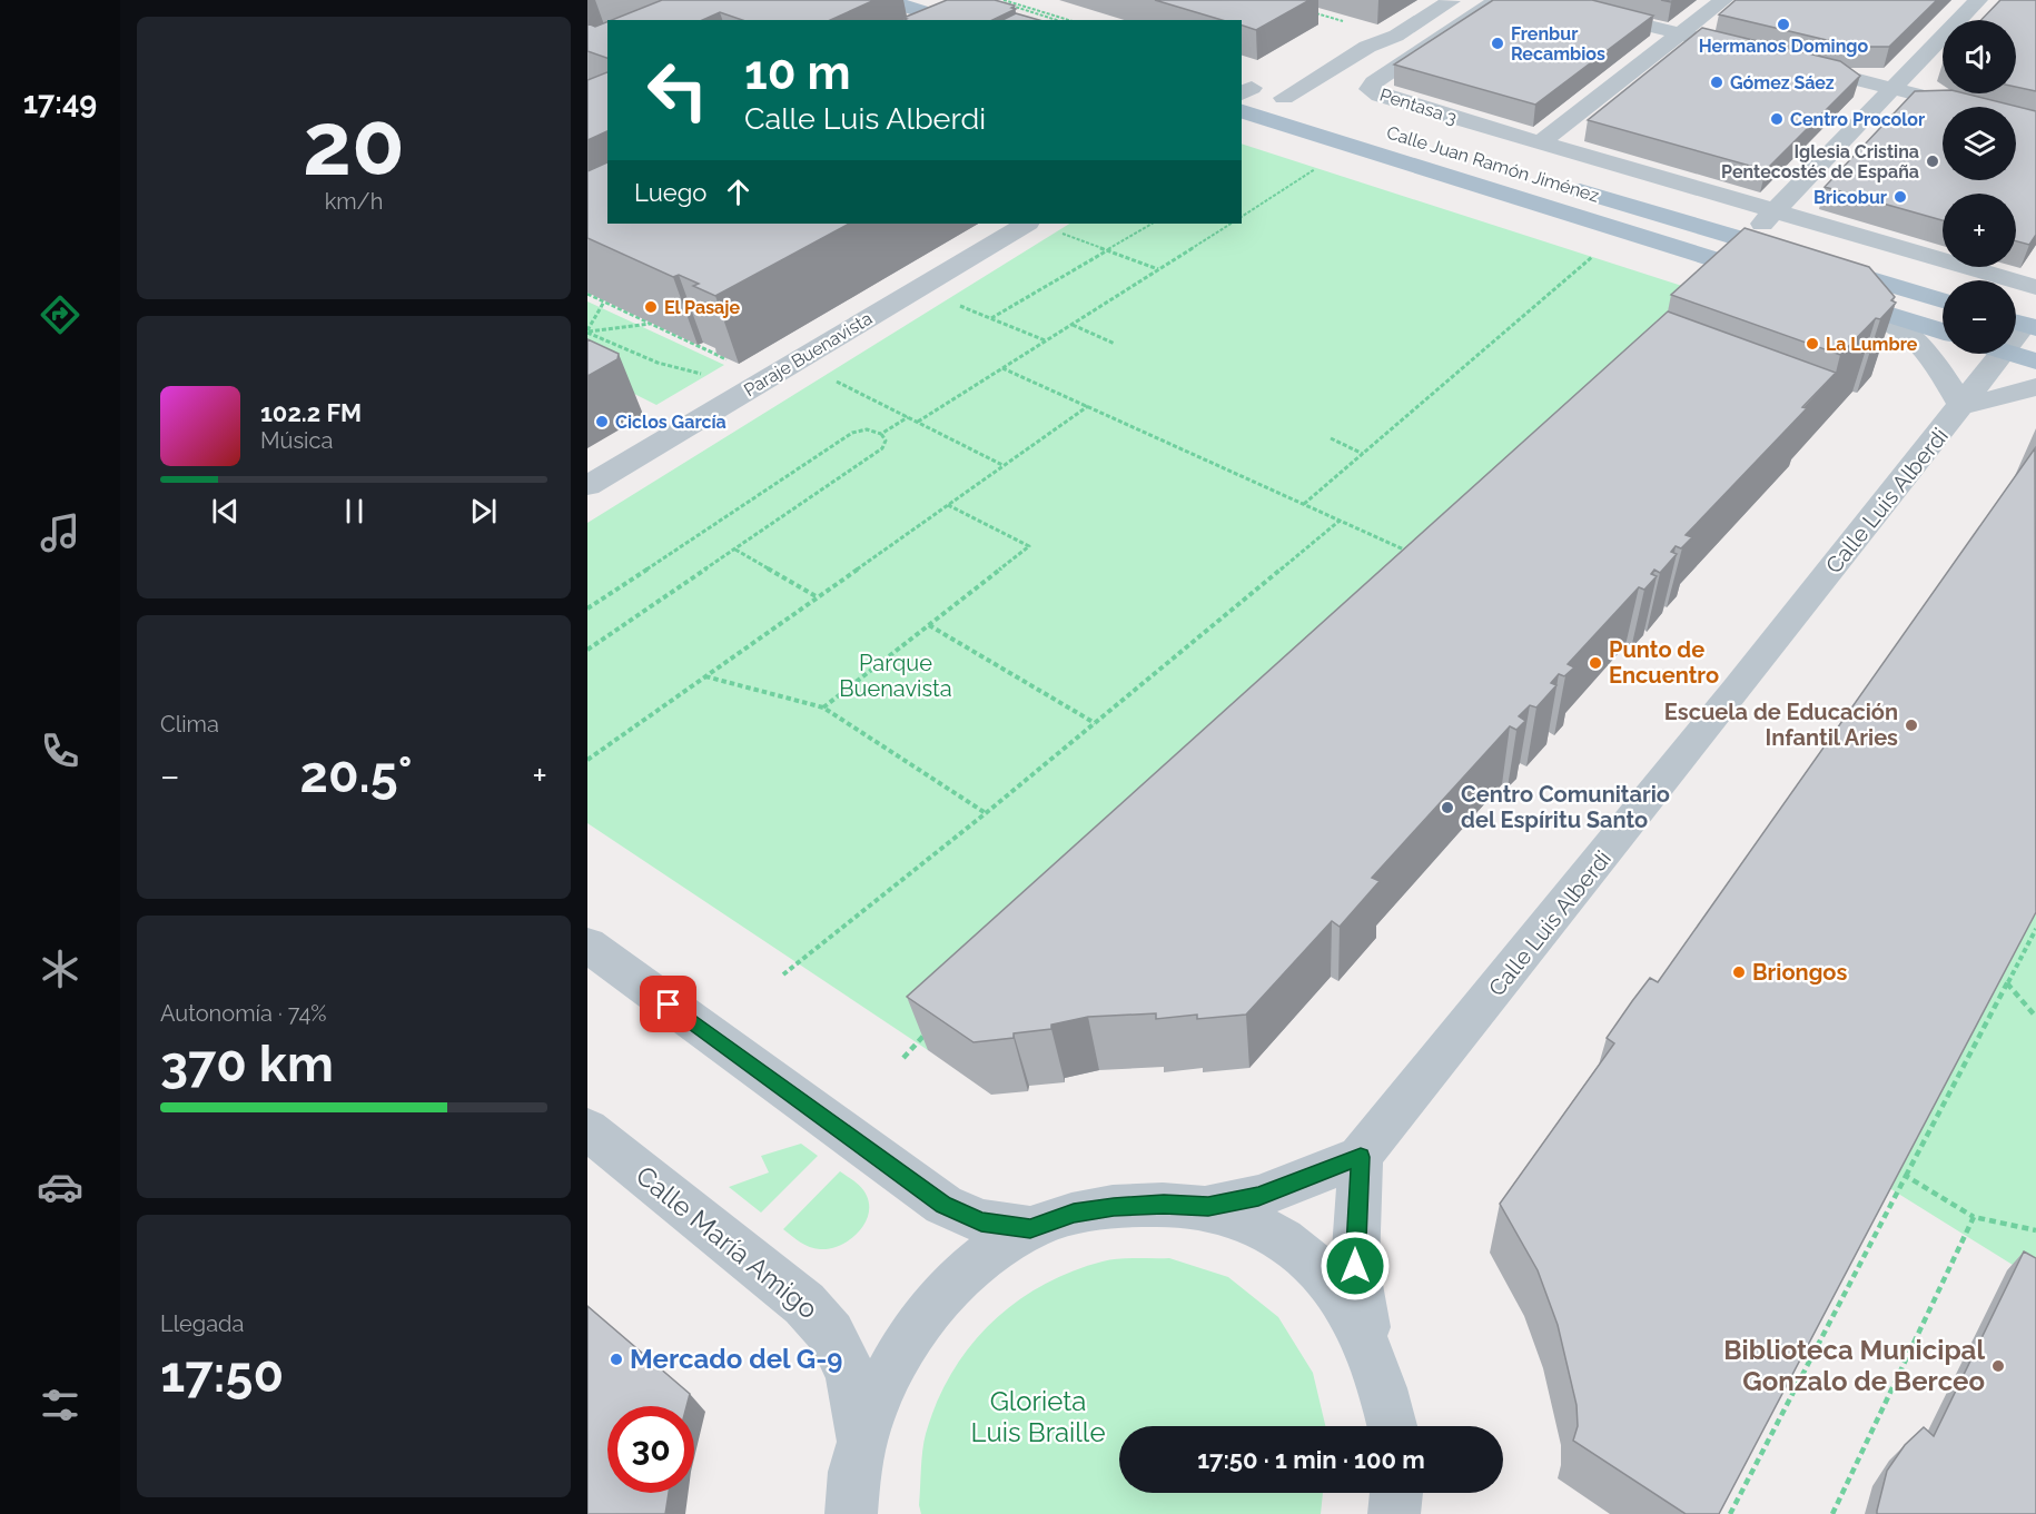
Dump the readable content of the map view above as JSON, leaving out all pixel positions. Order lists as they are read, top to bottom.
{
  "streets": {
    "main road": ["Calle Juan Ramón Jiménez"],
    "street": [
      "Pentasa 3",
      "Paraje Buenavista",
      "Calle Luis Alberdi",
      "Calle María Amigo"
    ]
  },
  "crossings": [
    ["Pentasa 3", "Calle Juan Ramón Jiménez"]
  ],
  "parks": ["Parque Buenavista", "Glorieta Luis Braille"],
  "places": [
    "Hermanos Domingo",
    "Frenbur Recambios",
    "Gómez Sáez",
    "Centro Procolor",
    "Iglesia Cristina Pentecostés de España",
    "Bricobur",
    "El Pasaje",
    "La Lumbre",
    "Ciclos García",
    "Punto de Encuentro",
    "Escuela de Educación Infantil Aries",
    "Centro Comunitario del Espíritu Santo",
    "Briongos",
    "Mercado del G-9",
    "Biblioteca Municipal Gonzalo de Berceo"
  ],
  "page": {
    "tabs": "17:49",
    "tile": [
      ["20", "km/h"],
      "Clima",
      ["Autonomía · 74%", "370 km"],
      ["Llegada", "17:50"]
    ],
    "map_buttons": ["+", "−"],
    "turn": ["10 m", "Calle Luis Alberdi"],
    "then": "Luego",
    "song": ["102.2 FM", "Música"],
    "heat": ["−", "20.5°", "+"],
    "limit": "30",
    "trip": "17:50 · 1 min · 100 m"
  }
}
